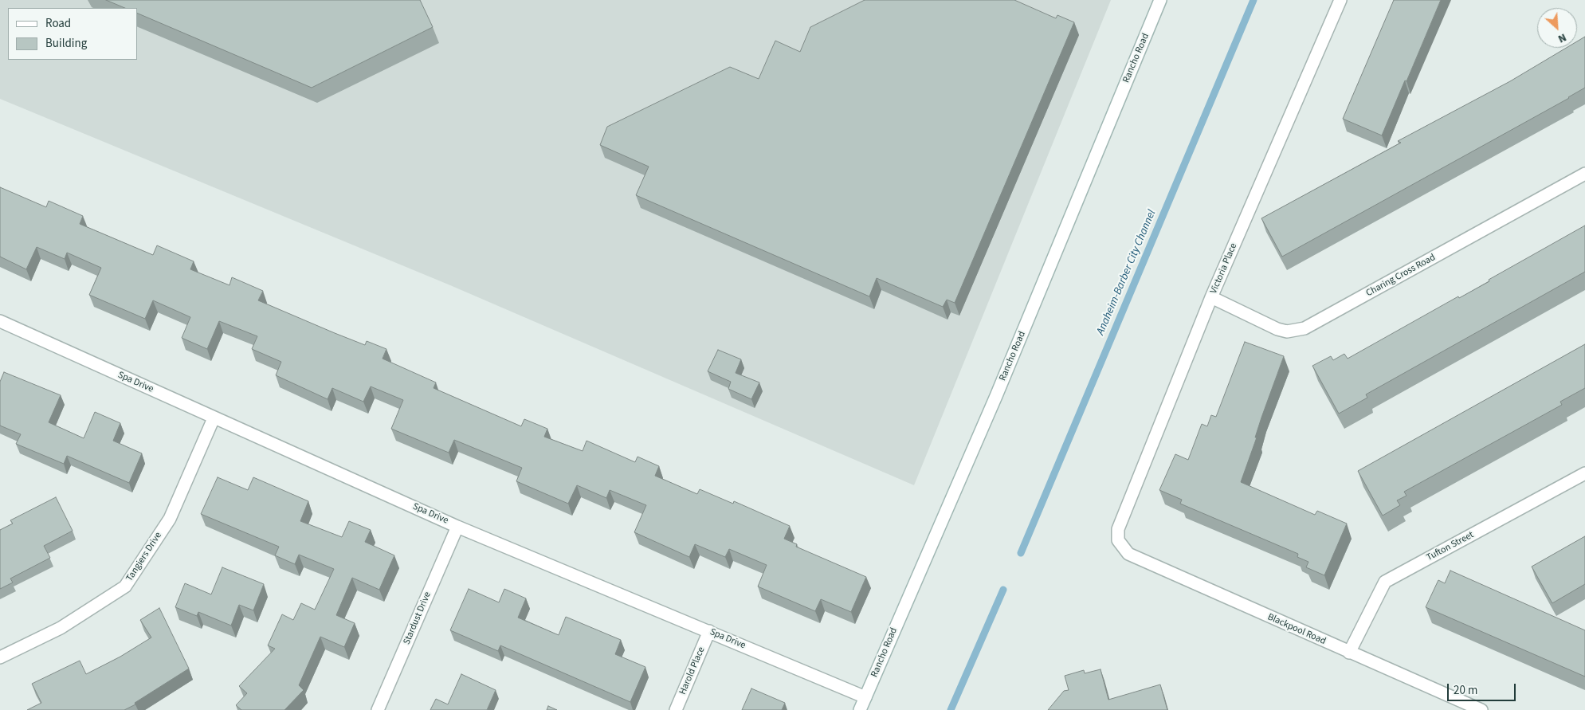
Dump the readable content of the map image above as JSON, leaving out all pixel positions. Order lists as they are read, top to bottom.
{
  "streets": {
    "street": [
      "Rancho Road",
      "Victoria Place",
      "Charing Cross Road",
      "Spa Drive",
      "Tufton Street",
      "Tangiers Drive",
      "Stardust Drive",
      "Blackpool Road",
      "Harold Place"
    ]
  },
  "crossings": [
    ["Rancho Road", "Spa Drive"],
    ["Victoria Place", "Charing Cross Road"],
    ["Victoria Place", "Blackpool Road"],
    ["Spa Drive", "Tangiers Drive"],
    ["Spa Drive", "Stardust Drive"],
    ["Spa Drive", "Harold Place"],
    ["Tufton Street", "Blackpool Road"]
  ],
  "water": ["Anaheim-Barber City Channel"],
  "legend": ["Road", "Building"],
  "scale_bar": "20 m",
  "north": "bottom right"
}
